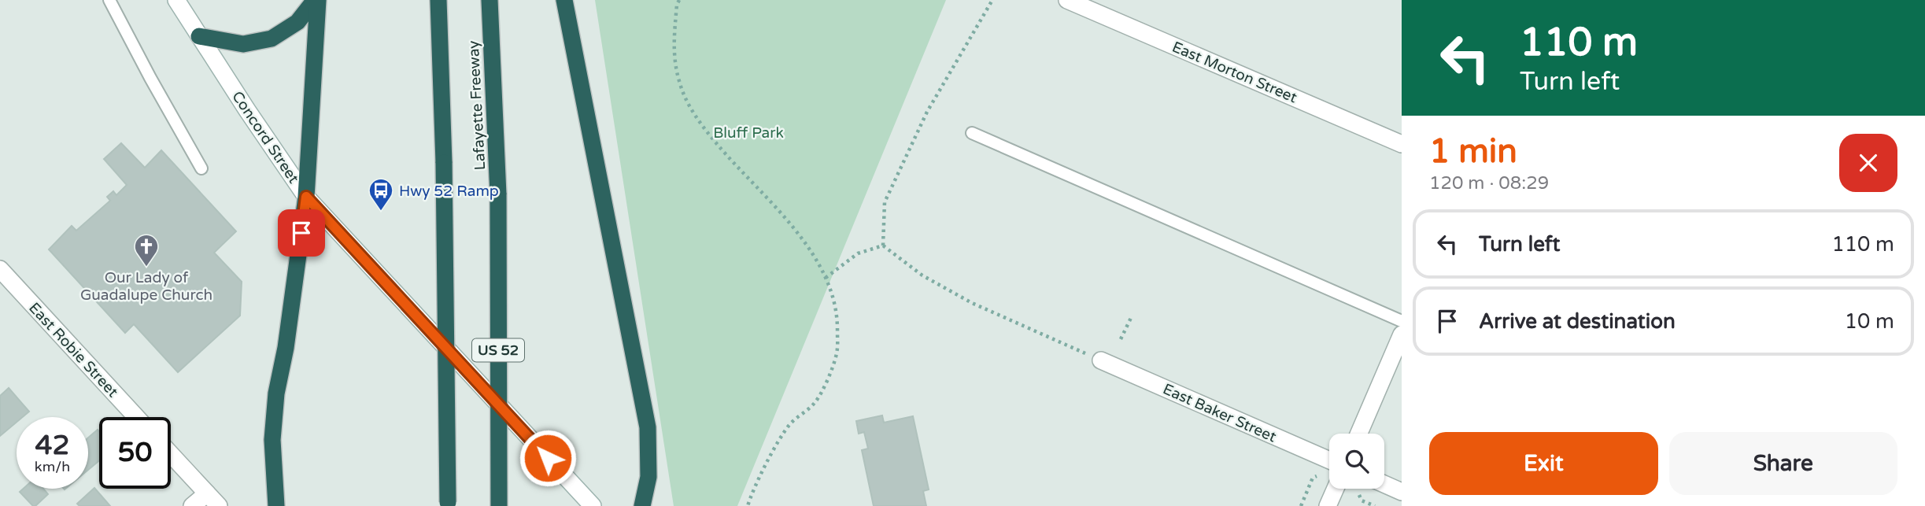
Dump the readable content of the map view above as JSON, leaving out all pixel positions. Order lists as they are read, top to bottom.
{
  "streets": {
    "highway": ["Lafayette Freeway", "US 52"],
    "street": [
      "East Morton Street",
      "Concord Street",
      "East Robie Street",
      "East Baker Street"
    ]
  },
  "parks": ["Bluff Park"],
  "places": {
    "bus stop": ["Hwy 52 Ramp"],
    "church": ["Our Lady of Guadalupe Church"]
  },
  "page": {
    "turn": ["110 m", "Turn left"],
    "heading": ["1 min", "120 m · 08:29"],
    "list": [
      {
        "name": "Turn left",
        "value": "110 m"
      },
      {
        "name": "Arrive at destination",
        "value": "10 m"
      }
    ],
    "speed": "42 km/h",
    "limit": "50",
    "buttons": ["Exit", "Share"]
  }
}
